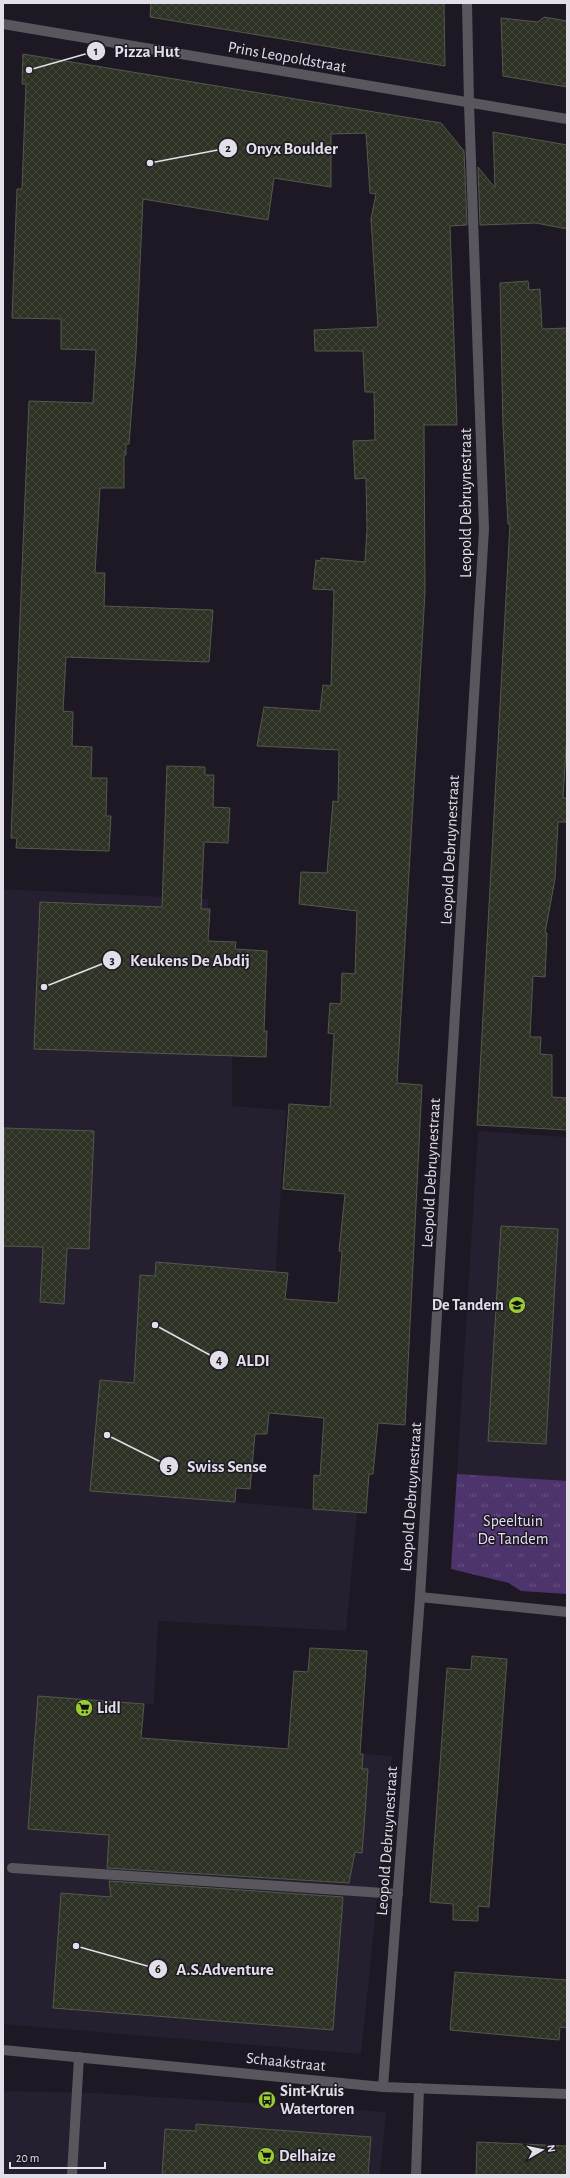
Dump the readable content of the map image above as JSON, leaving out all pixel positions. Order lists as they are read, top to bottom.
{
  "streets": {
    "street": ["Prins Leopoldstraat", "Leopold Debruynestraat", "Schaakstraat"]
  },
  "crossings": [
    ["Prins Leopoldstraat", "Leopold Debruynestraat"],
    ["Leopold Debruynestraat", "Schaakstraat"]
  ],
  "parks": ["Speeltuin De Tandem"],
  "places": {
    "other": [
      "Pizza Hut",
      "Onyx Boulder",
      "Keukens De Abdij",
      "ALDI",
      "Swiss Sense",
      "A.S.Adventure"
    ],
    "school or university": ["De Tandem"],
    "supermarket": ["Lidl", "Delhaize"],
    "bus stop": ["Sint-Kruis Watertoren"]
  },
  "scale_bar": "20 m",
  "north": "right"
}
